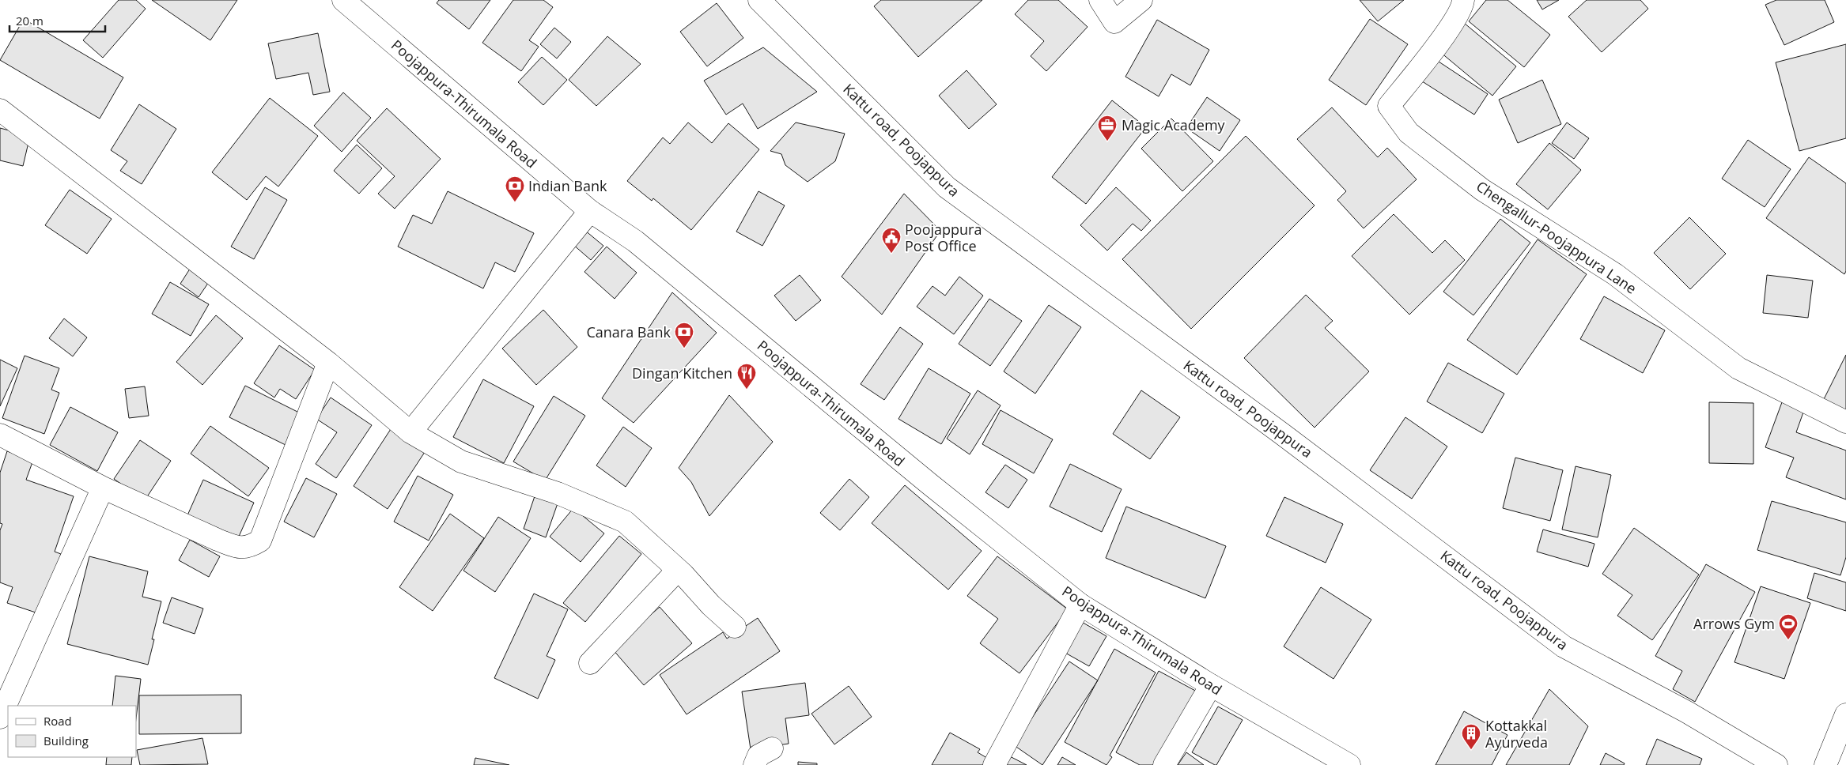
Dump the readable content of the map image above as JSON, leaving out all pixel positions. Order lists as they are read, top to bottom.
{
  "streets": {
    "street": ["Poojappura-Thirumala Road", "Kattu road, Poojappura", "Chengallur-Poojappura Lane"]
  },
  "places": {
    "office": ["Magic Academy"],
    "bank": ["Indian Bank", "Canara Bank"],
    "public building": ["Poojappura Post Office"],
    "restaurant": ["Dingan Kitchen"],
    "sports": ["Arrows Gym"],
    "building": ["Kottakkal Ayurveda"]
  },
  "legend": ["Road", "Building"],
  "scale_bar": "20 m"
}
